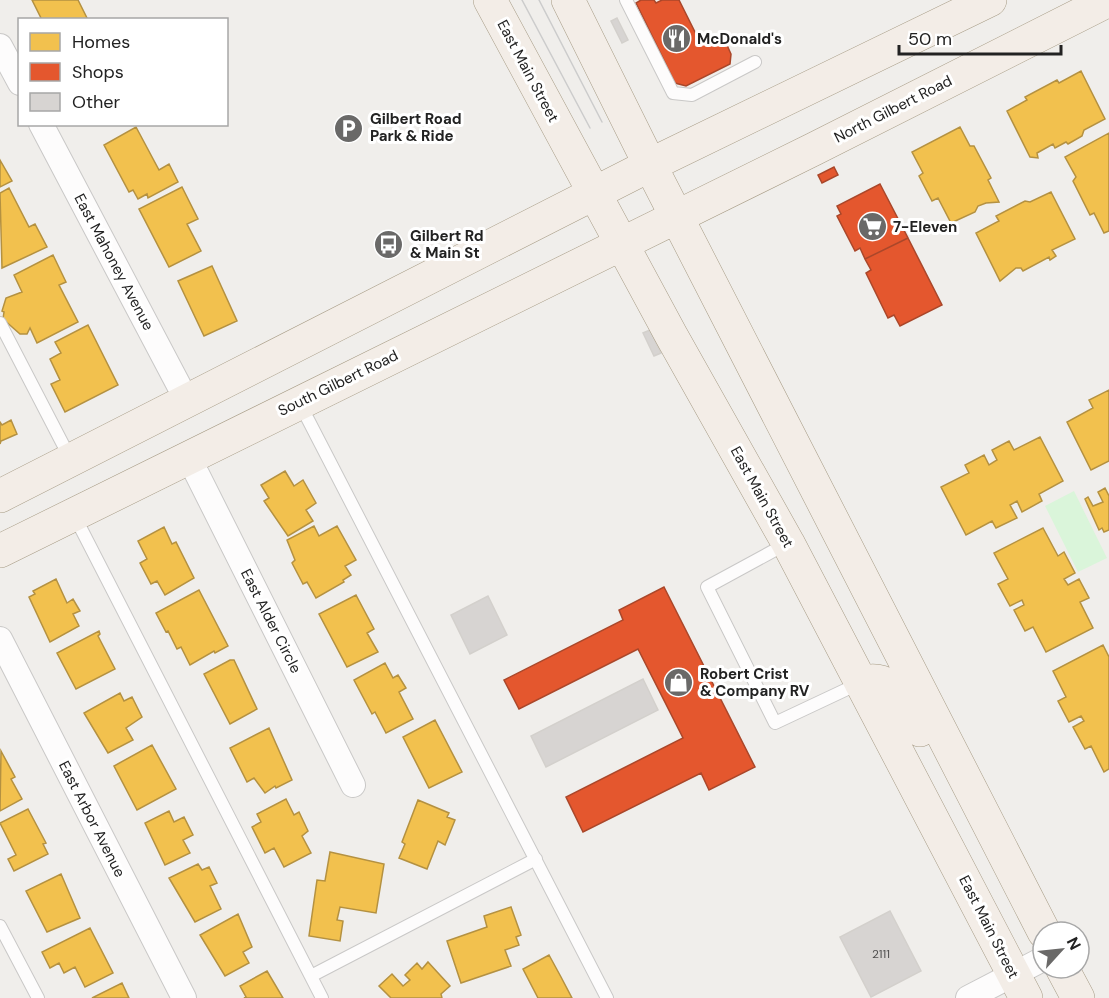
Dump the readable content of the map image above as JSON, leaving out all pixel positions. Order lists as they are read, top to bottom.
{
  "streets": {
    "main road": ["East Main Street", "North Gilbert Road", "South Gilbert Road"],
    "street": ["East Mahoney Avenue", "East Alder Circle", "East Arbor Avenue"]
  },
  "crossings": [
    ["East Main Street", "South Gilbert Road"],
    ["North Gilbert Road", "South Gilbert Road"],
    ["South Gilbert Road", "East Alder Circle"]
  ],
  "places": {
    "restaurant": ["McDonald's"],
    "parking": ["Gilbert Road Park & Ride"],
    "supermarket": ["7-Eleven"],
    "bus stop": ["Gilbert Rd & Main St"],
    "shop": ["Robert Crist & Company RV"]
  },
  "house_numbers": ["2111"],
  "legend": ["Homes", "Shops", "Other"],
  "scale_bar": "50 m",
  "north": "top right"
}
